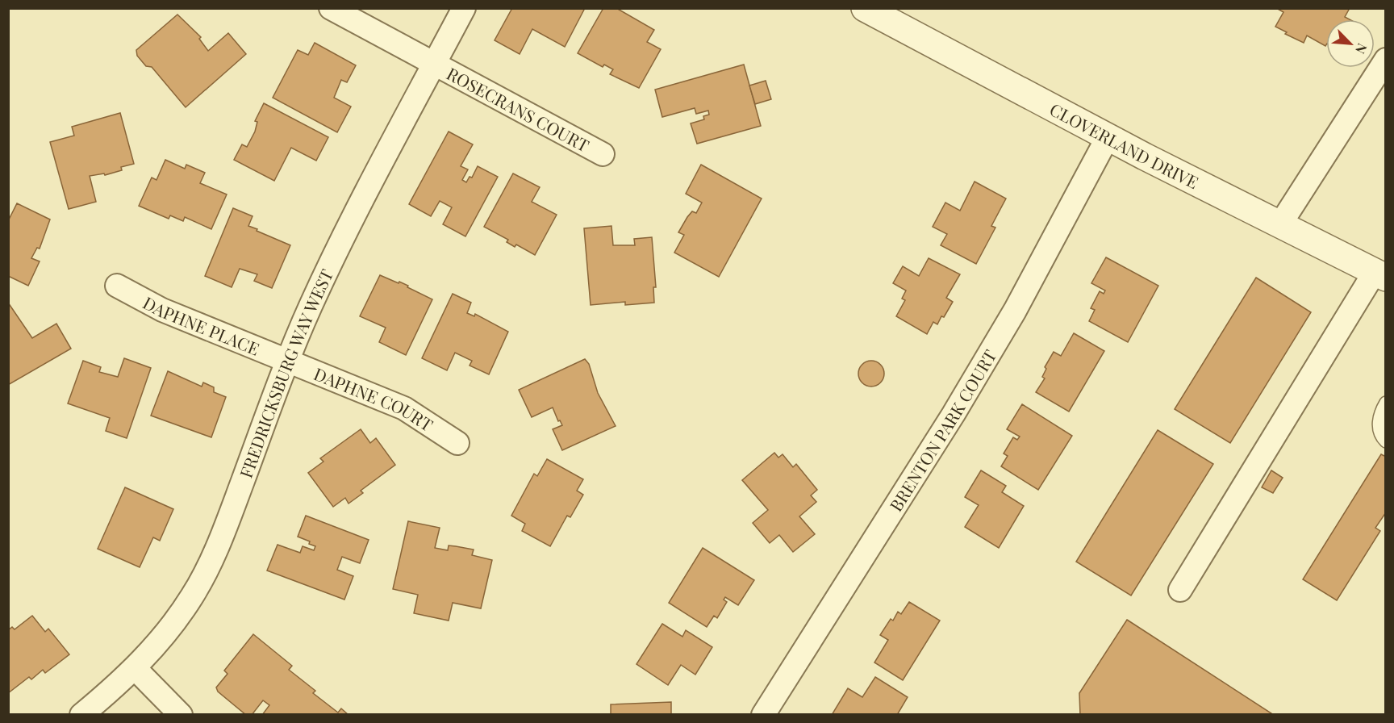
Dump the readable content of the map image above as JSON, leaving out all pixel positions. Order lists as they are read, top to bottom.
{
  "streets": {
    "street": [
      "ROSECRANS COURT",
      "CLOVERLAND DRIVE",
      "DAPHNE PLACE",
      "FREDRICKSBURG WAY WEST",
      "DAPHNE COURT",
      "BRENTON PARK COURT"
    ]
  },
  "crossings": [
    ["ROSECRANS COURT", "FREDRICKSBURG WAY WEST"],
    ["CLOVERLAND DRIVE", "BRENTON PARK COURT"],
    ["DAPHNE PLACE", "FREDRICKSBURG WAY WEST"],
    ["DAPHNE PLACE", "DAPHNE COURT"],
    ["FREDRICKSBURG WAY WEST", "DAPHNE COURT"]
  ],
  "north": "bottom right"
}
